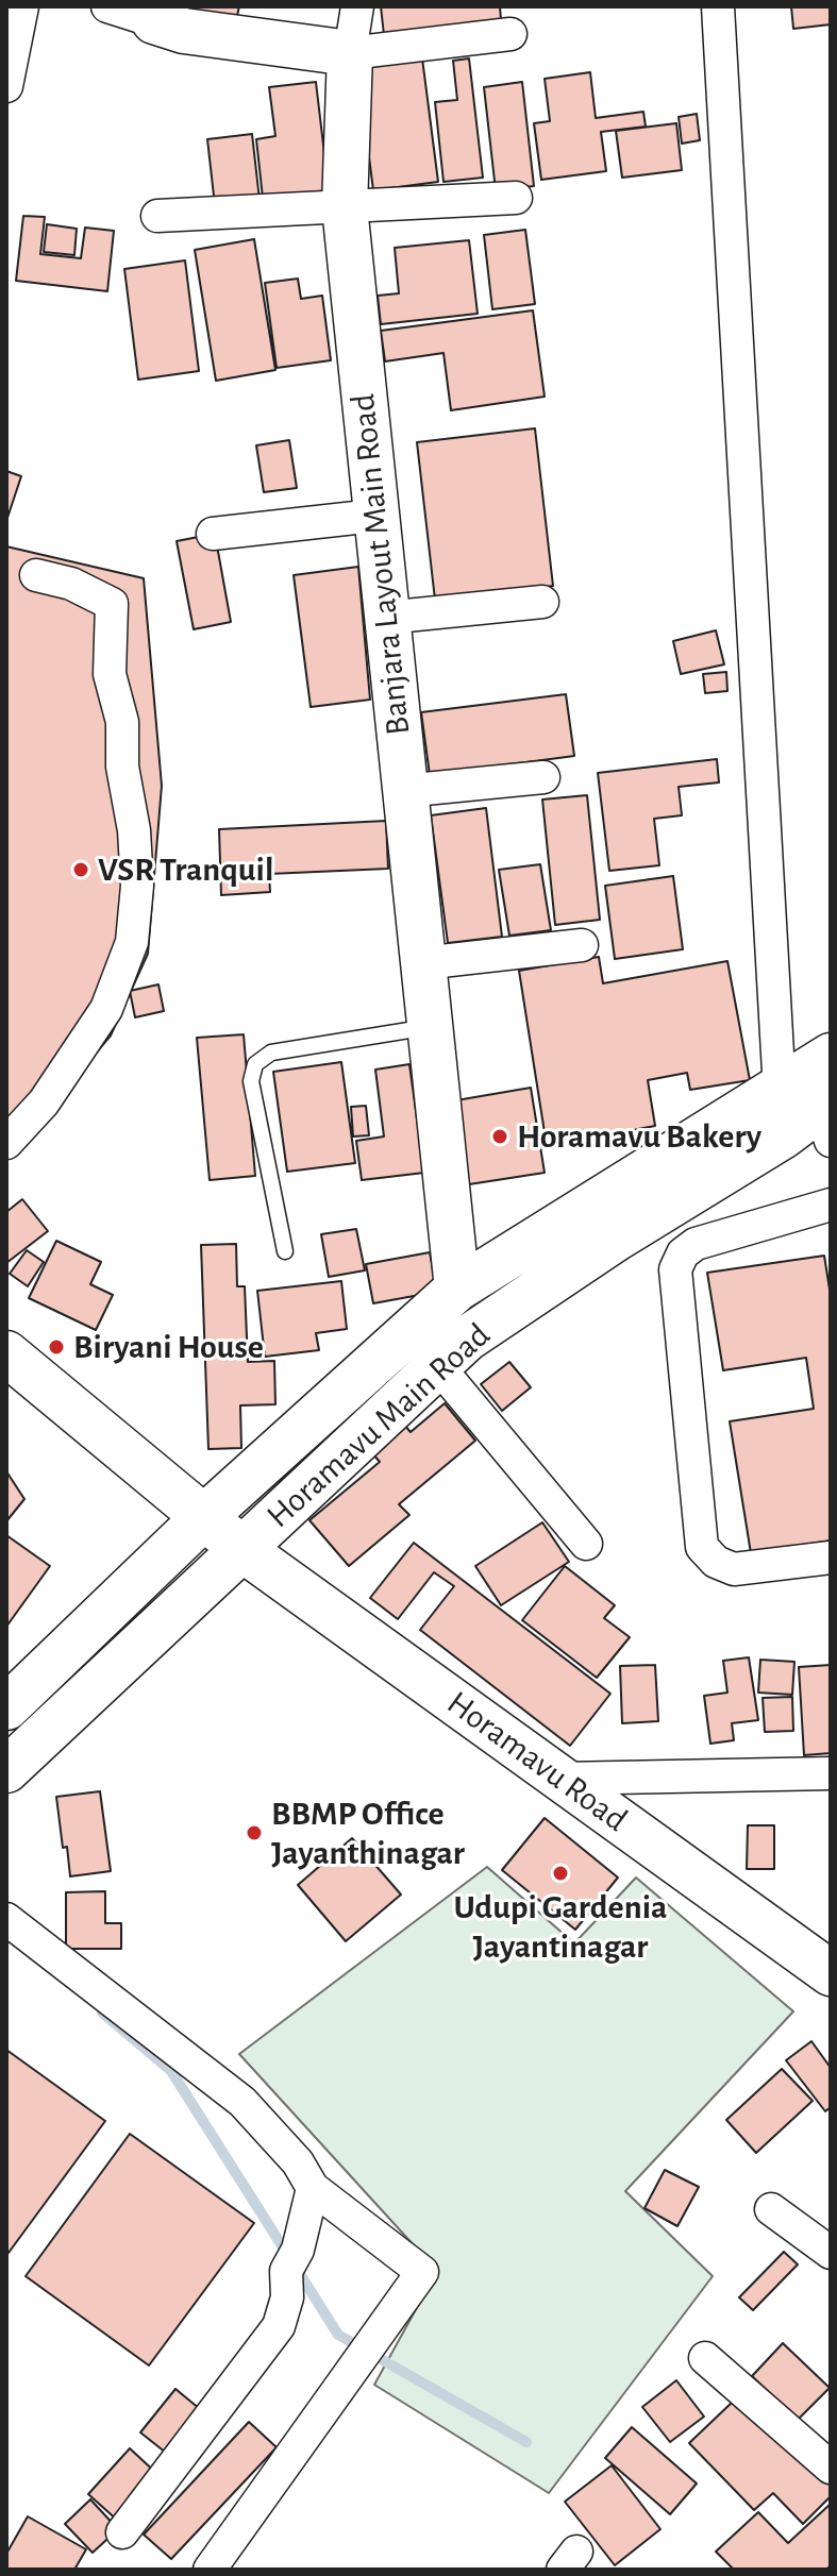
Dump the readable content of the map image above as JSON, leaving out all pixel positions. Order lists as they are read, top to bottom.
{
  "streets": {
    "street": ["Banjara Layout Main Road", "Horamavu Main Road", "Horamavu Road"]
  },
  "crossings": [
    ["Banjara Layout Main Road", "Horamavu Main Road"],
    ["Horamavu Main Road", "Horamavu Road"]
  ],
  "places": [
    "VSR Tranquil",
    "Horamavu Bakery",
    "Biryani House",
    "BBMP Office Jayanthinagar",
    "Udupi Gardenia Jayantinagar"
  ]
}
